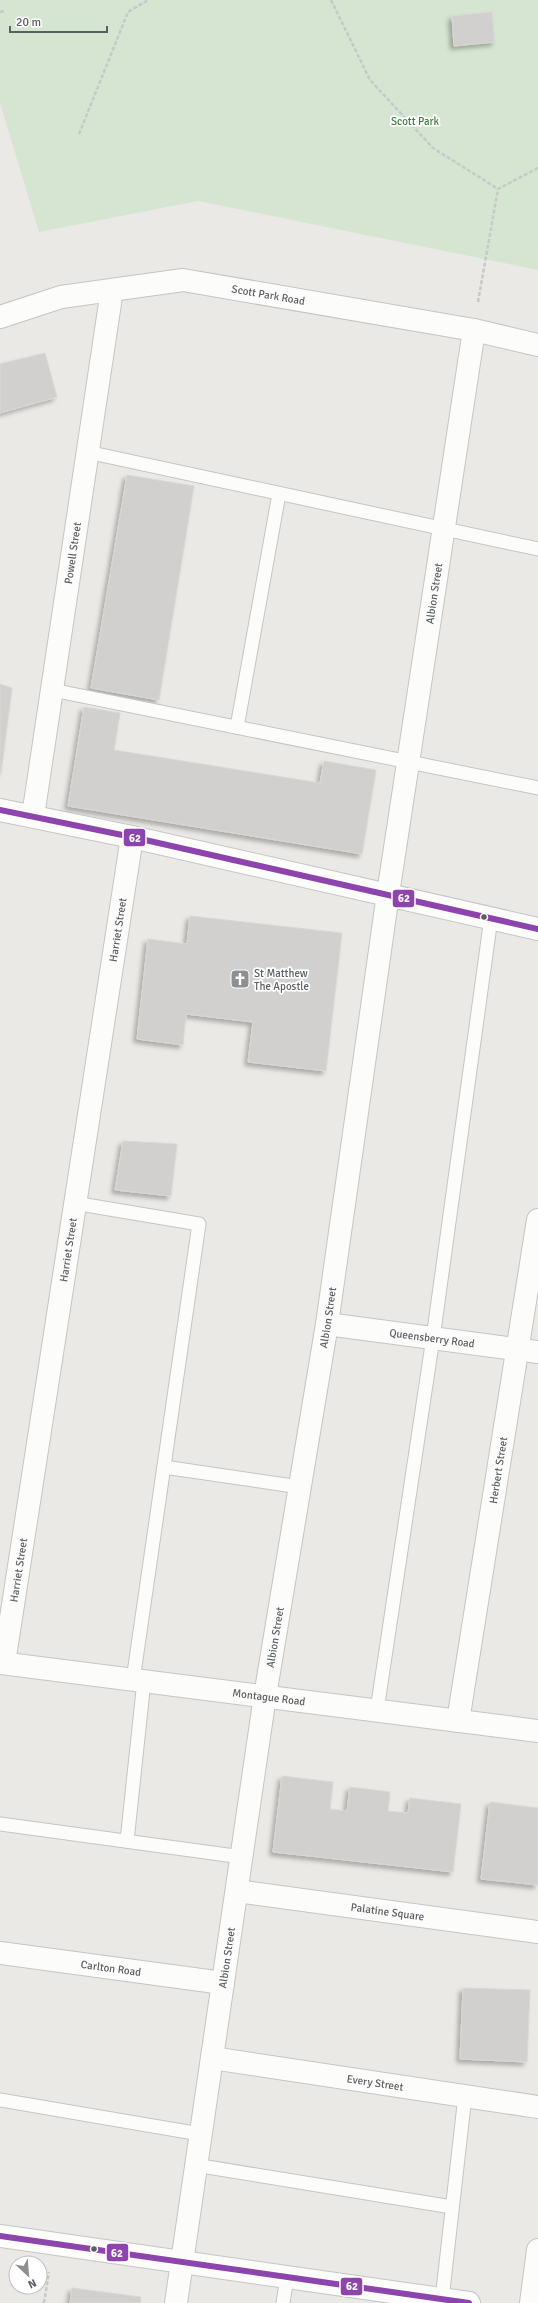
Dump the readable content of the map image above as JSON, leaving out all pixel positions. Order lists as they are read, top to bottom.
{
  "streets": {
    "street": [
      "Scott Park Road",
      "Powell Street",
      "Albion Street",
      "Harriet Street",
      "Queensberry Road",
      "Herbert Street",
      "Montague Road",
      "Palatine Square",
      "Carlton Road",
      "Every Street"
    ]
  },
  "crossings": [
    ["Scott Park Road", "Powell Street"],
    ["Scott Park Road", "Albion Street"],
    ["Albion Street", "Queensberry Road"],
    ["Albion Street", "Montague Road"],
    ["Albion Street", "Palatine Square"],
    ["Albion Street", "Carlton Road"],
    ["Albion Street", "Every Street"],
    ["Harriet Street", "Montague Road"],
    ["Queensberry Road", "Herbert Street"],
    ["Herbert Street", "Montague Road"]
  ],
  "parks": ["Scott Park"],
  "places": {
    "church": ["St Matthew The Apostle"]
  },
  "lines": ["transit line 62"],
  "scale_bar": "20 m",
  "north": "bottom right"
}
